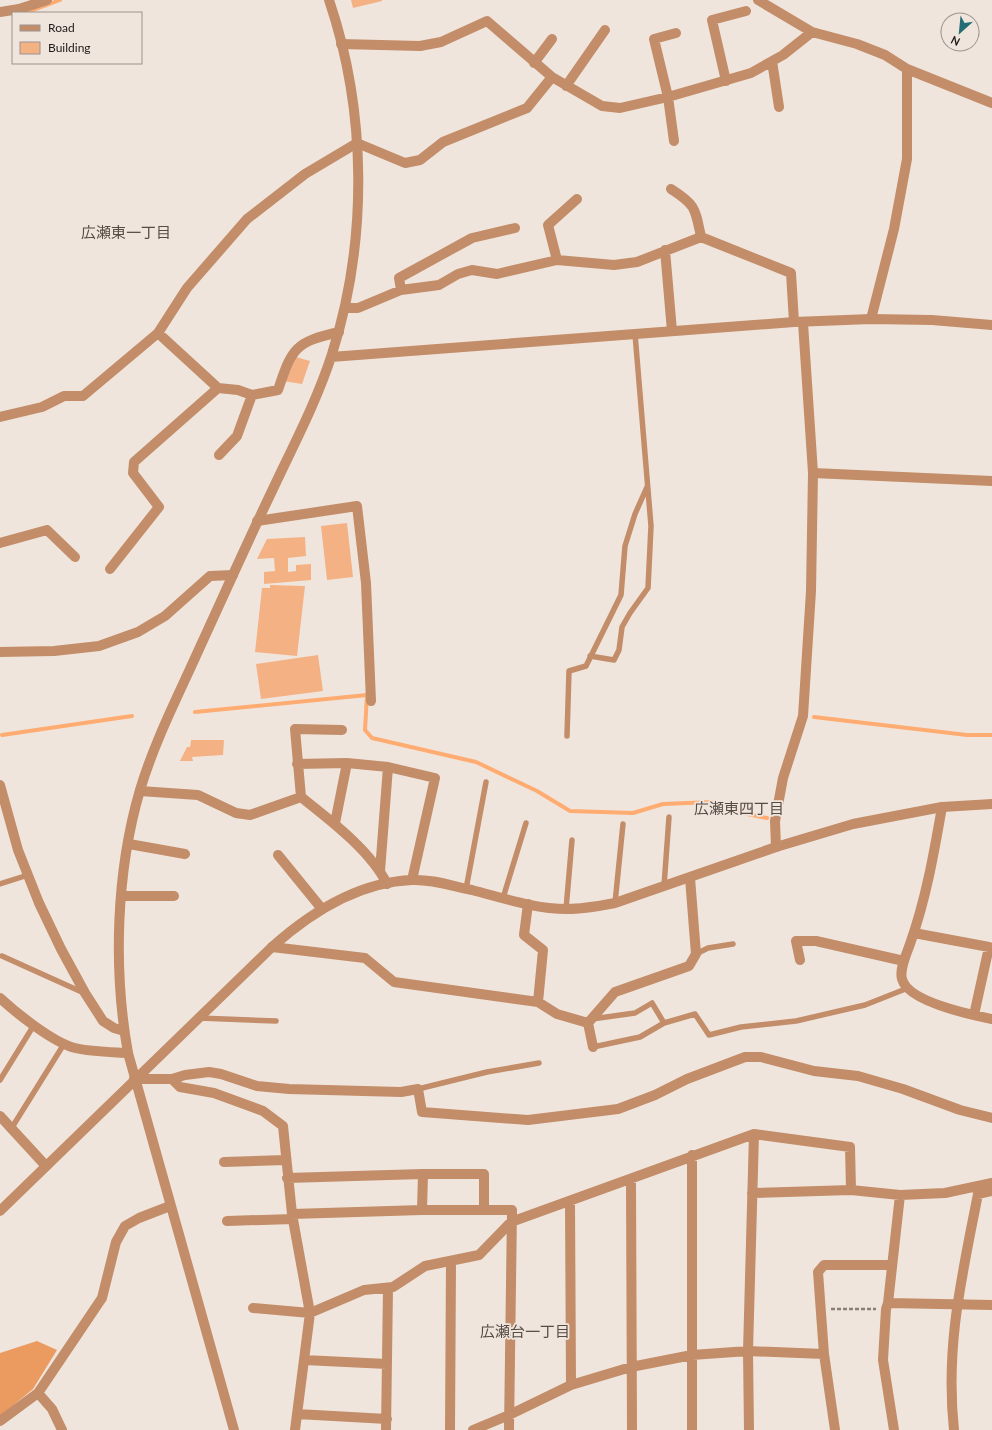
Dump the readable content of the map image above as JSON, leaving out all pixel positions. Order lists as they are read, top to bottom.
{
  "districts": ["広瀬東一丁目", "広瀬東四丁目", "広瀬台一丁目"],
  "legend": ["Road", "Building"],
  "north": "bottom left"
}
